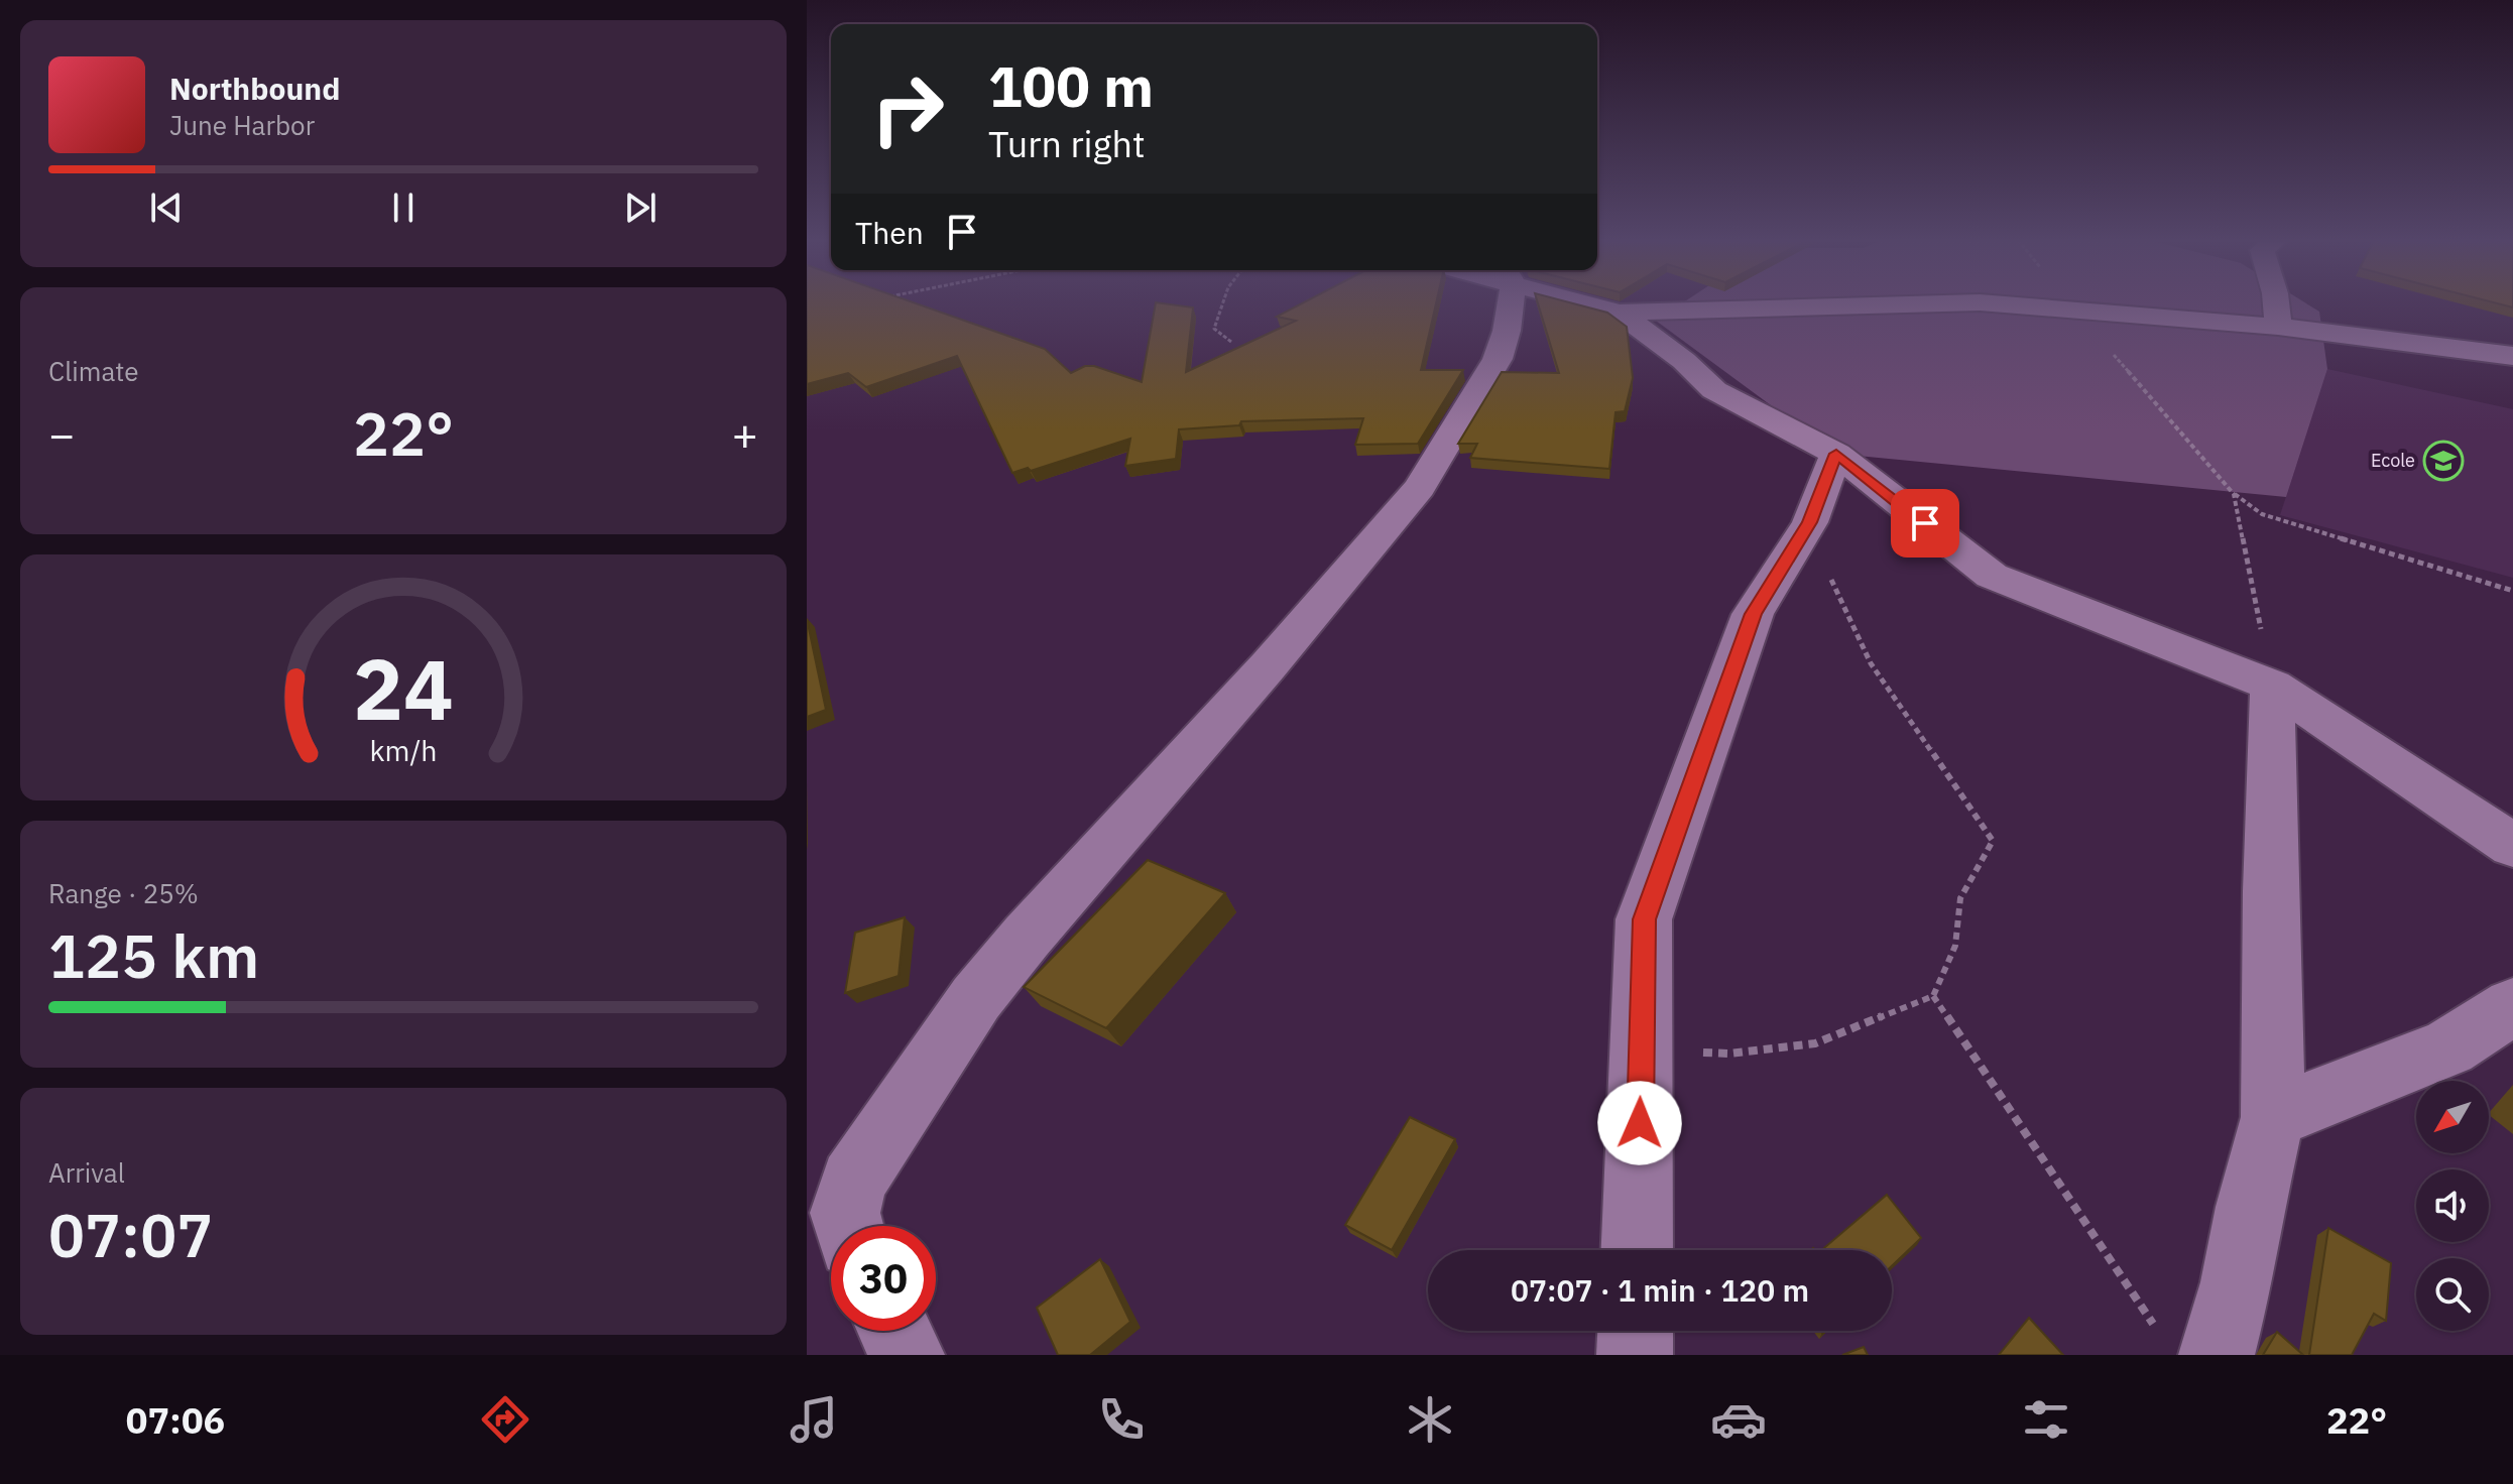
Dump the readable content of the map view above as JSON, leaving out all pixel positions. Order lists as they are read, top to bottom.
{
  "places": {
    "school or university": ["Ecole"]
  },
  "north": "bottom left",
  "page": {
    "turn": ["100 m", "Turn right"],
    "song": ["Northbound", "June Harbor"],
    "then": "Then",
    "tile": [
      "Climate",
      ["Range · 25%", "125 km"],
      ["Arrival", "07:07"]
    ],
    "heat": ["−", "22°", "+"],
    "limit": "30",
    "trip": "07:07 · 1 min · 120 m",
    "tabs": ["07:06", "22°"],
    "gauge": ["24", "km/h"]
  }
}
